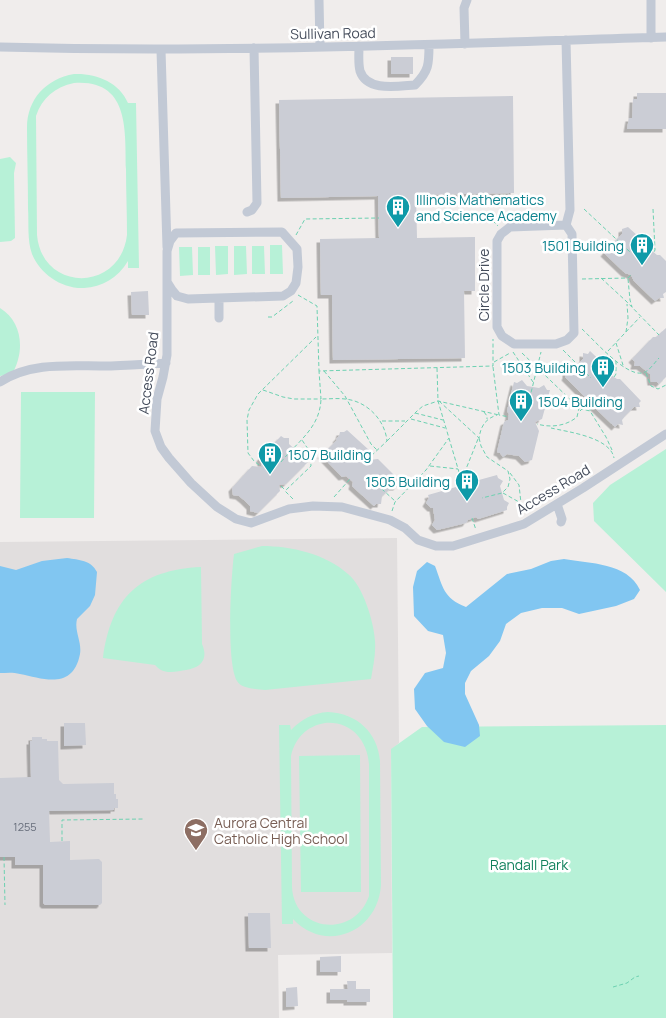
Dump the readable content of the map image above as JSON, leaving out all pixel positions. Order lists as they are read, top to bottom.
{
  "streets": {
    "street": ["Sullivan Road", "Circle Drive", "Access Road"]
  },
  "crossings": [
    ["Sullivan Road", "Access Road"]
  ],
  "parks": ["Randall Park"],
  "places": {
    "building": [
      "Illinois Mathematics and Science Academy",
      "1501 Building",
      "1503 Building",
      "1504 Building",
      "1507 Building",
      "1505 Building"
    ],
    "school or university": ["Aurora Central Catholic High School"]
  },
  "house_numbers": ["1255"]
}
